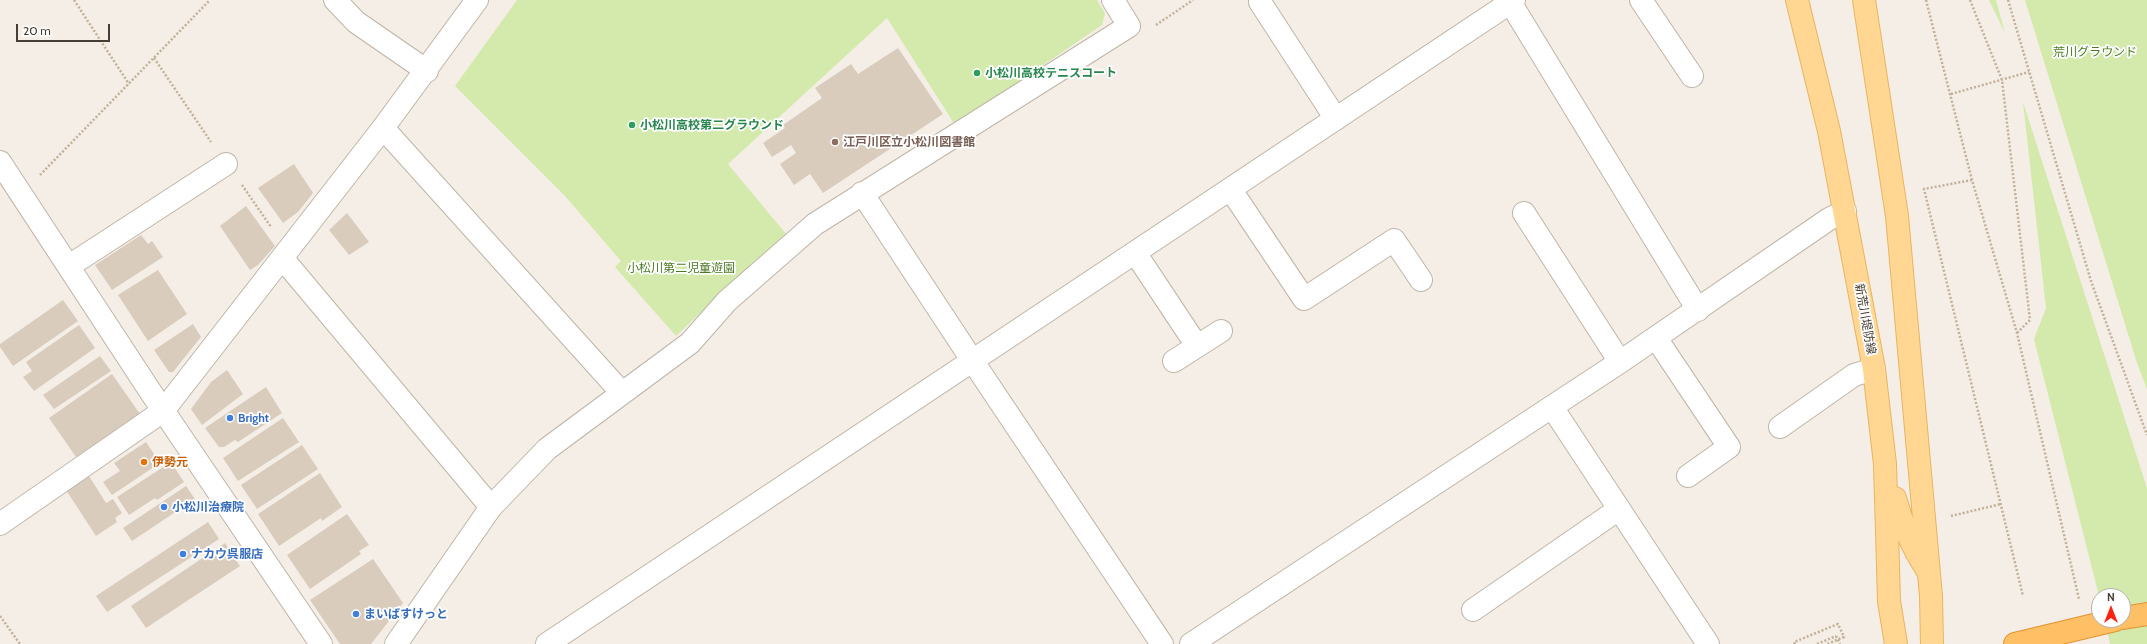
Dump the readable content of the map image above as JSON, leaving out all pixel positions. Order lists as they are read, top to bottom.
{
  "streets": {
    "main road": ["新荒川堤防線"]
  },
  "parks": ["荒川グラウンド", "小松川第二児童遊園"],
  "places": [
    "小松川高校テニスコート",
    "小松川高校第二グラウンド",
    "江戸川区立小松川図書館",
    "Bright",
    "伊勢元",
    "小松川治療院",
    "ナカウ呉服店",
    "まいばすけっと"
  ],
  "scale_bar": "20 m",
  "north": "top"
}
